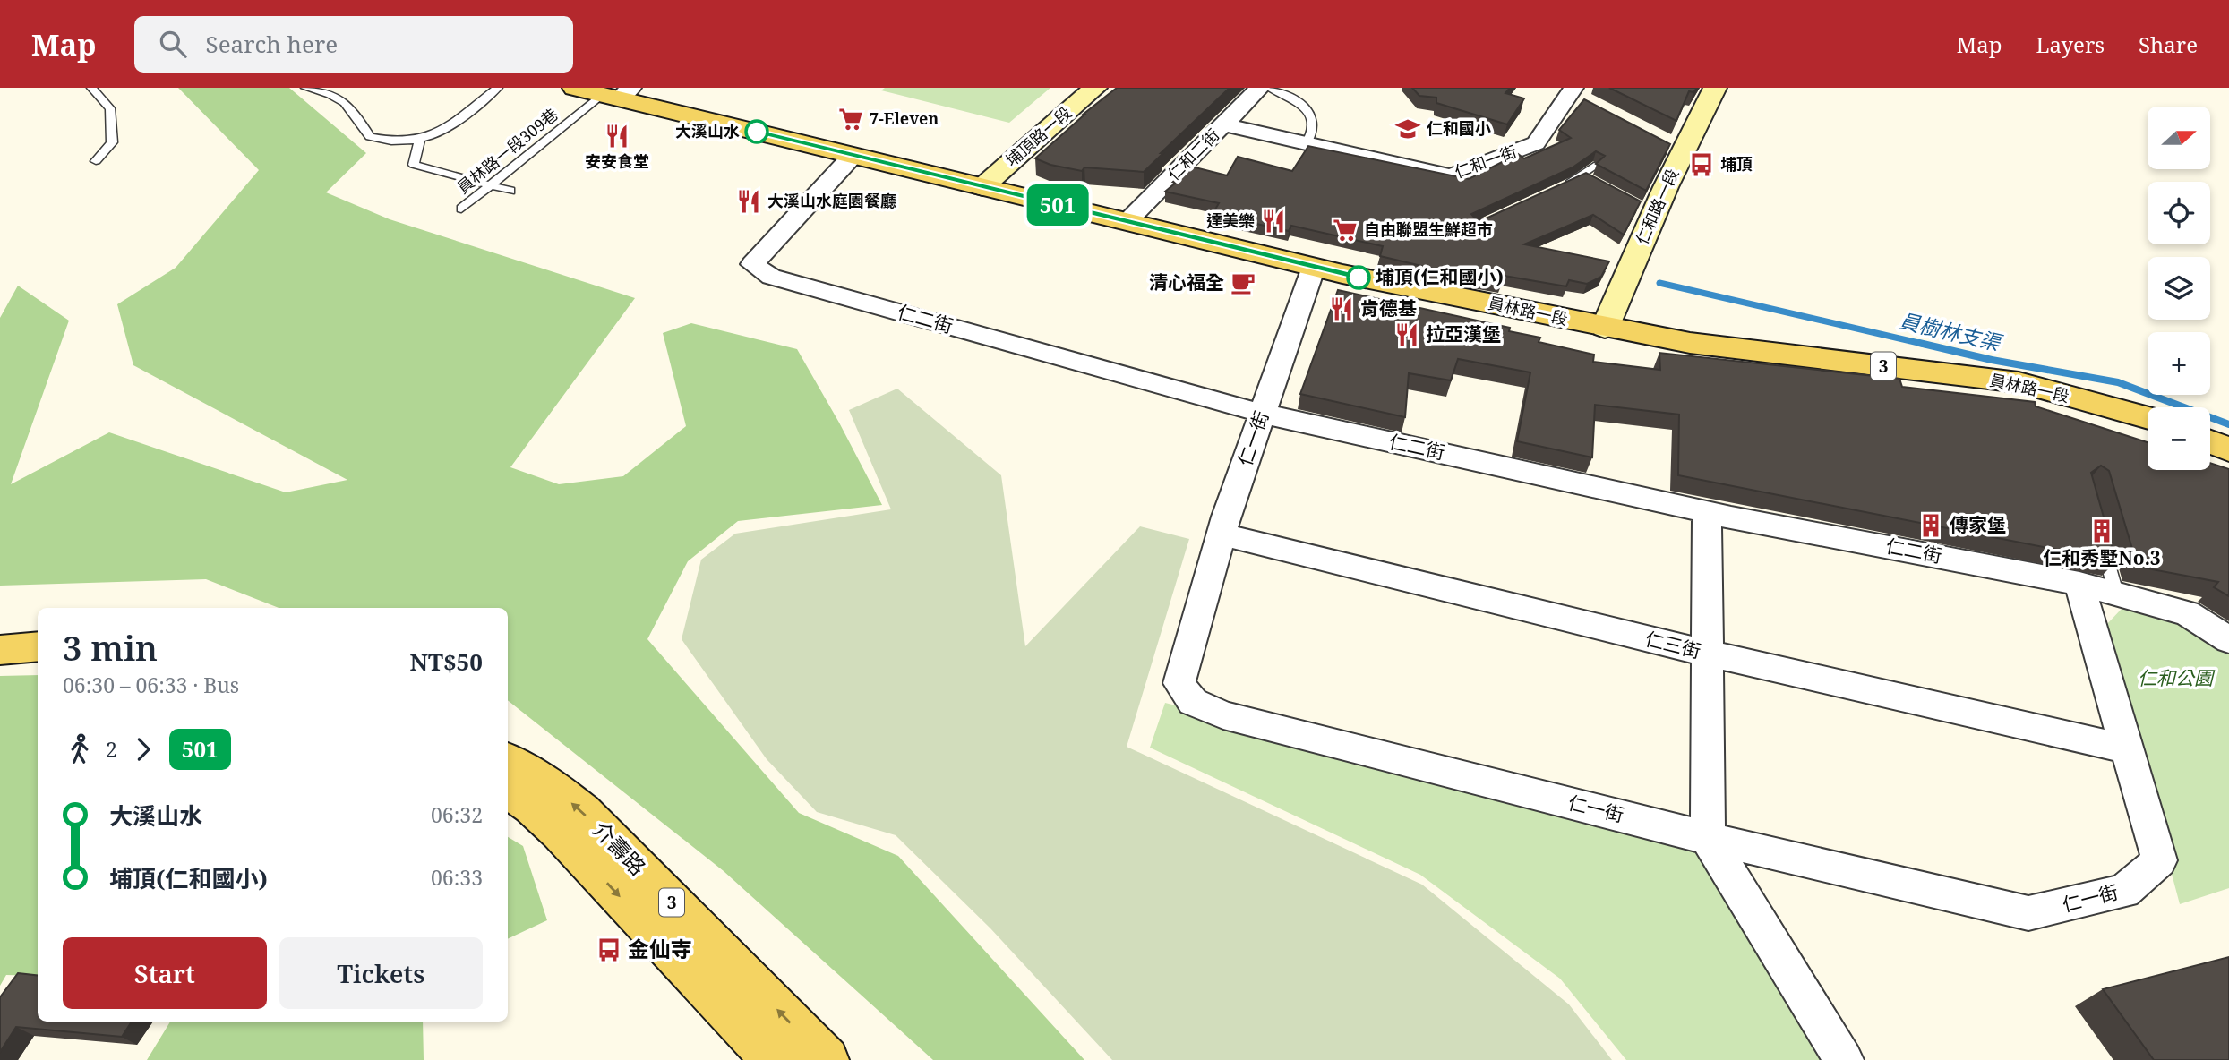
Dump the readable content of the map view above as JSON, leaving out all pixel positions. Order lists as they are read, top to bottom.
{
  "streets": {
    "main road": [
      "埔頂路一段",
      "仁和路一段",
      "員林路一段",
      "3",
      "介壽路"
    ],
    "street": [
      "仁和二街",
      "仁和一街",
      "仁二街",
      "仁一街",
      "仁三街"
    ],
    "lane": ["員林路一段309巷"]
  },
  "crossings": [
    ["埔頂路一段", "員林路一段"],
    ["員林路一段309巷", "員林路一段"],
    ["仁和二街", "仁和一街"],
    ["仁和二街", "員林路一段"],
    ["仁和路一段", "員林路一段"],
    ["員林路一段", "仁二街"],
    ["員林路一段", "仁一街"],
    ["仁二街", "仁一街"],
    ["仁一街", "仁三街"]
  ],
  "water": ["員樹林支渠"],
  "parks": ["仁和公園"],
  "places": {
    "supermarket": ["7-Eleven", "自由聯盟生鮮超市"],
    "school or university": ["仁和國小"],
    "other": ["大溪山水", "埔頂(仁和國小)"],
    "restaurant": [
      "安安食堂",
      "大溪山水庭園餐廳",
      "達美樂",
      "肯德基",
      "拉亞漢堡"
    ],
    "bus stop": ["埔頂", "金仙寺"],
    "cafe": ["清心福全"],
    "building": ["傳家堡", "仁和秀墅No.3"]
  },
  "lines": ["bus line 501"],
  "north": "right",
  "page": {
    "header": "Map",
    "search": "Search here",
    "nav": ["Map", "Layers", "Share"],
    "on_map": "501",
    "map_buttons": ["+", "−"],
    "heading": ["3 min", "06:30 – 06:33 · Bus", "NT$50"],
    "legs": ["2", "501"],
    "list": [
      {
        "name": "大溪山水",
        "value": "06:32"
      },
      {
        "name": "埔頂(仁和國小)",
        "value": "06:33"
      }
    ],
    "buttons": ["Start", "Tickets"]
  }
}
